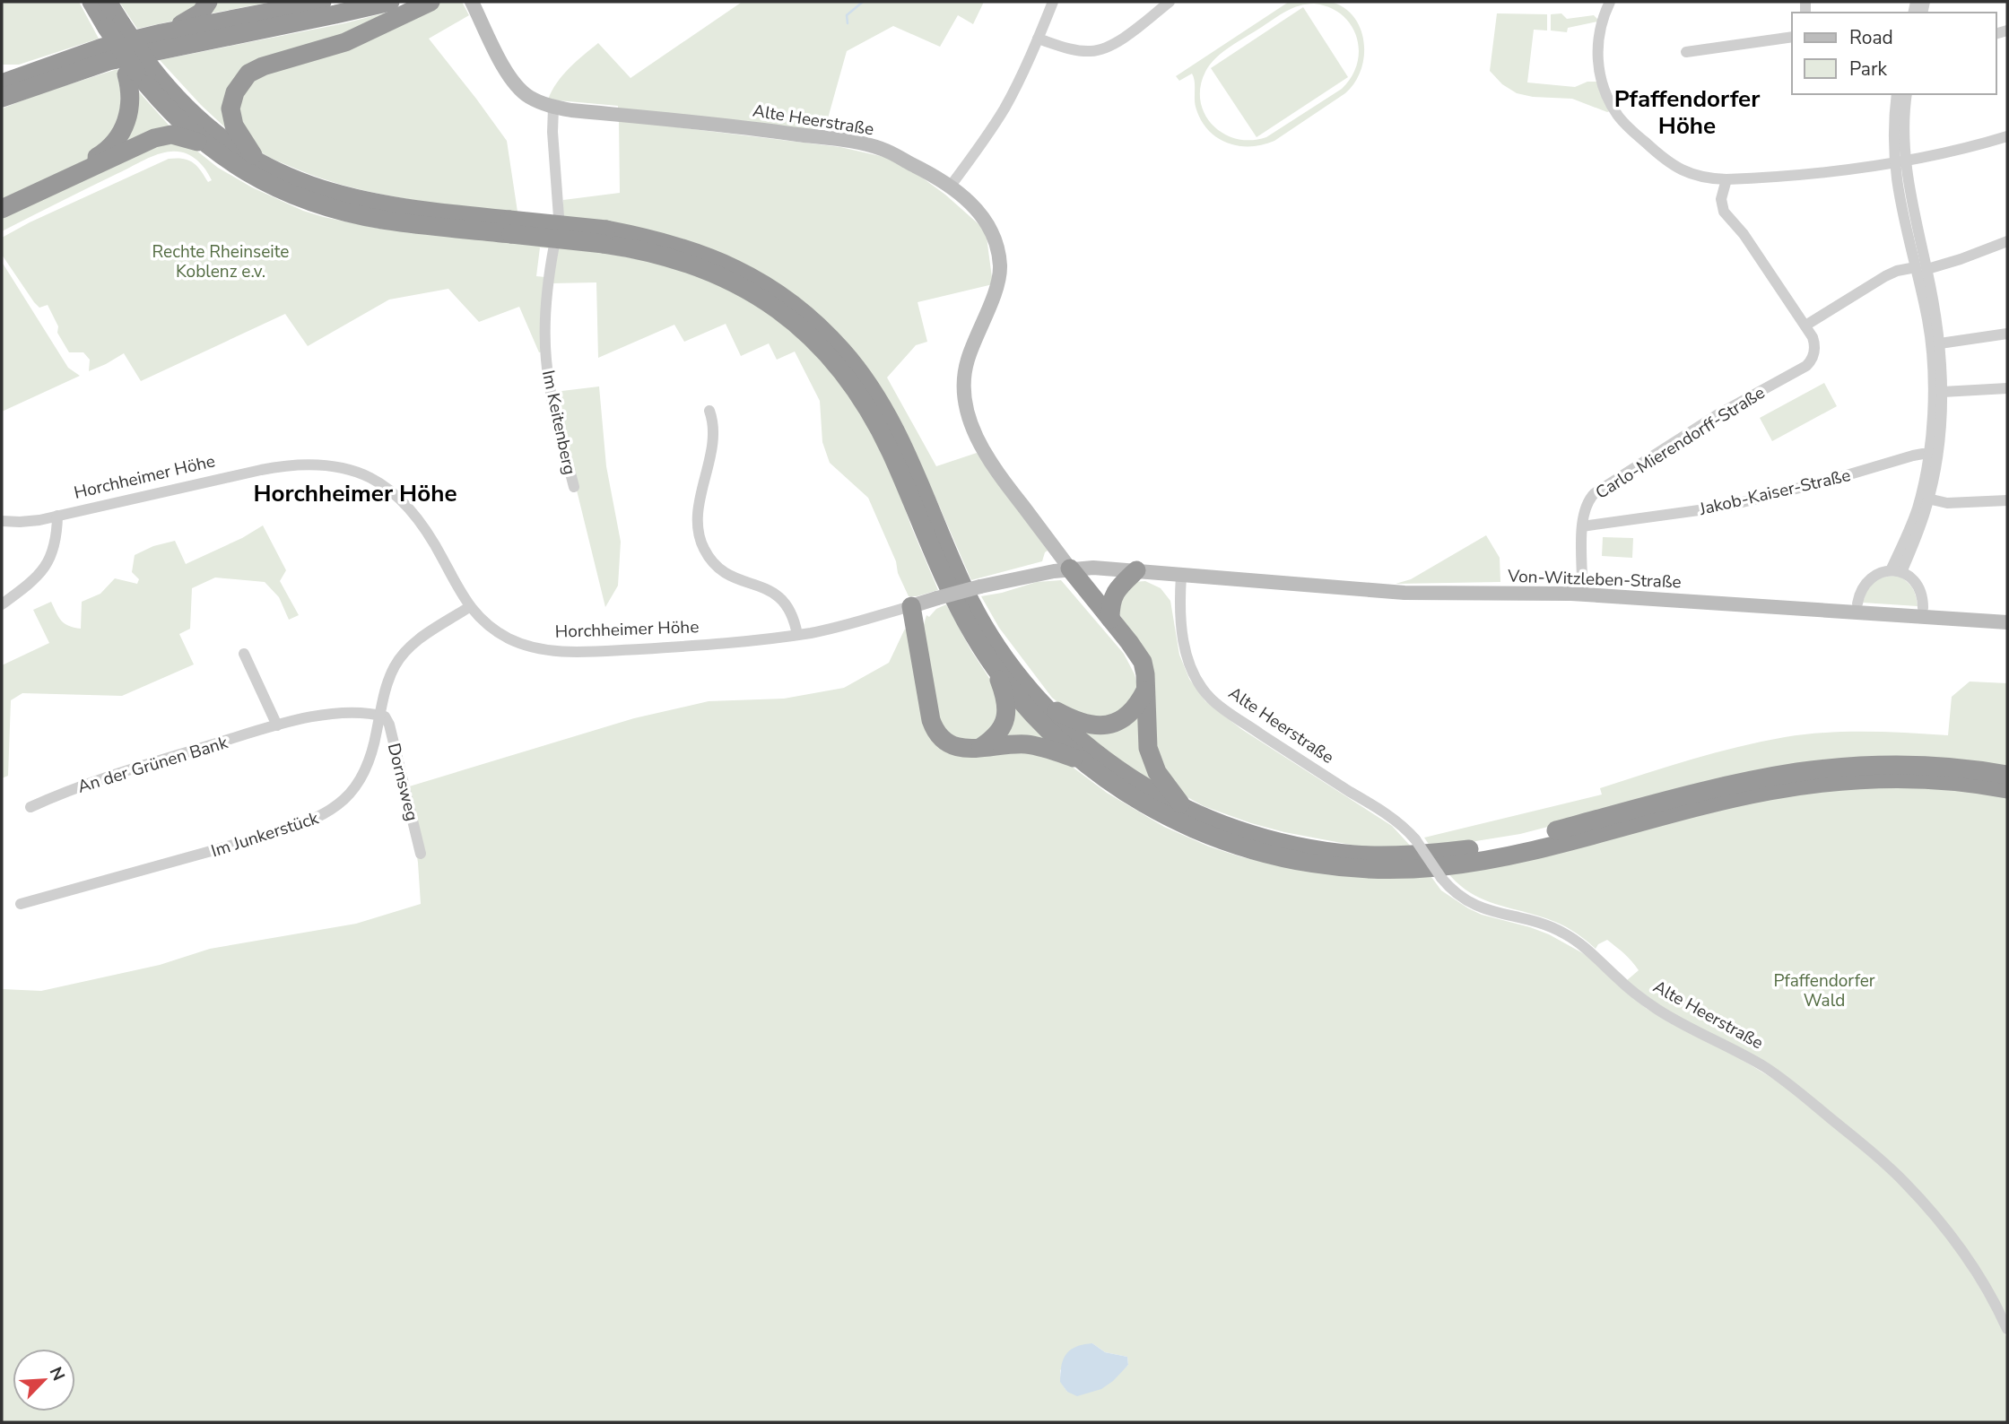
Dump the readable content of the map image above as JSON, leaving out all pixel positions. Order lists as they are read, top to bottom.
{
  "streets": {
    "street": [
      "Alte Heerstraße",
      "Im Keitenberg",
      "Carlo-Mierendorff-Straße",
      "Horchheimer Höhe",
      "Jakob-Kaiser-Straße",
      "Von-Witzleben-Straße",
      "An der Grünen Bank",
      "Dornsweg",
      "Im Junkerstück"
    ]
  },
  "crossings": [
    ["Alte Heerstraße", "Horchheimer Höhe"],
    ["Alte Heerstraße", "Von-Witzleben-Straße"],
    ["Carlo-Mierendorff-Straße", "Jakob-Kaiser-Straße"],
    ["Horchheimer Höhe", "Im Junkerstück"],
    ["An der Grünen Bank", "Dornsweg"],
    ["An der Grünen Bank", "Im Junkerstück"],
    ["Dornsweg", "Im Junkerstück"]
  ],
  "districts": ["Pfaffendorfer Höhe", "Horchheimer Höhe"],
  "parks": ["Rechte Rheinseite Koblenz e.v.", "Pfaffendorfer Wald"],
  "legend": ["Road", "Park"],
  "north": "top right"
}
